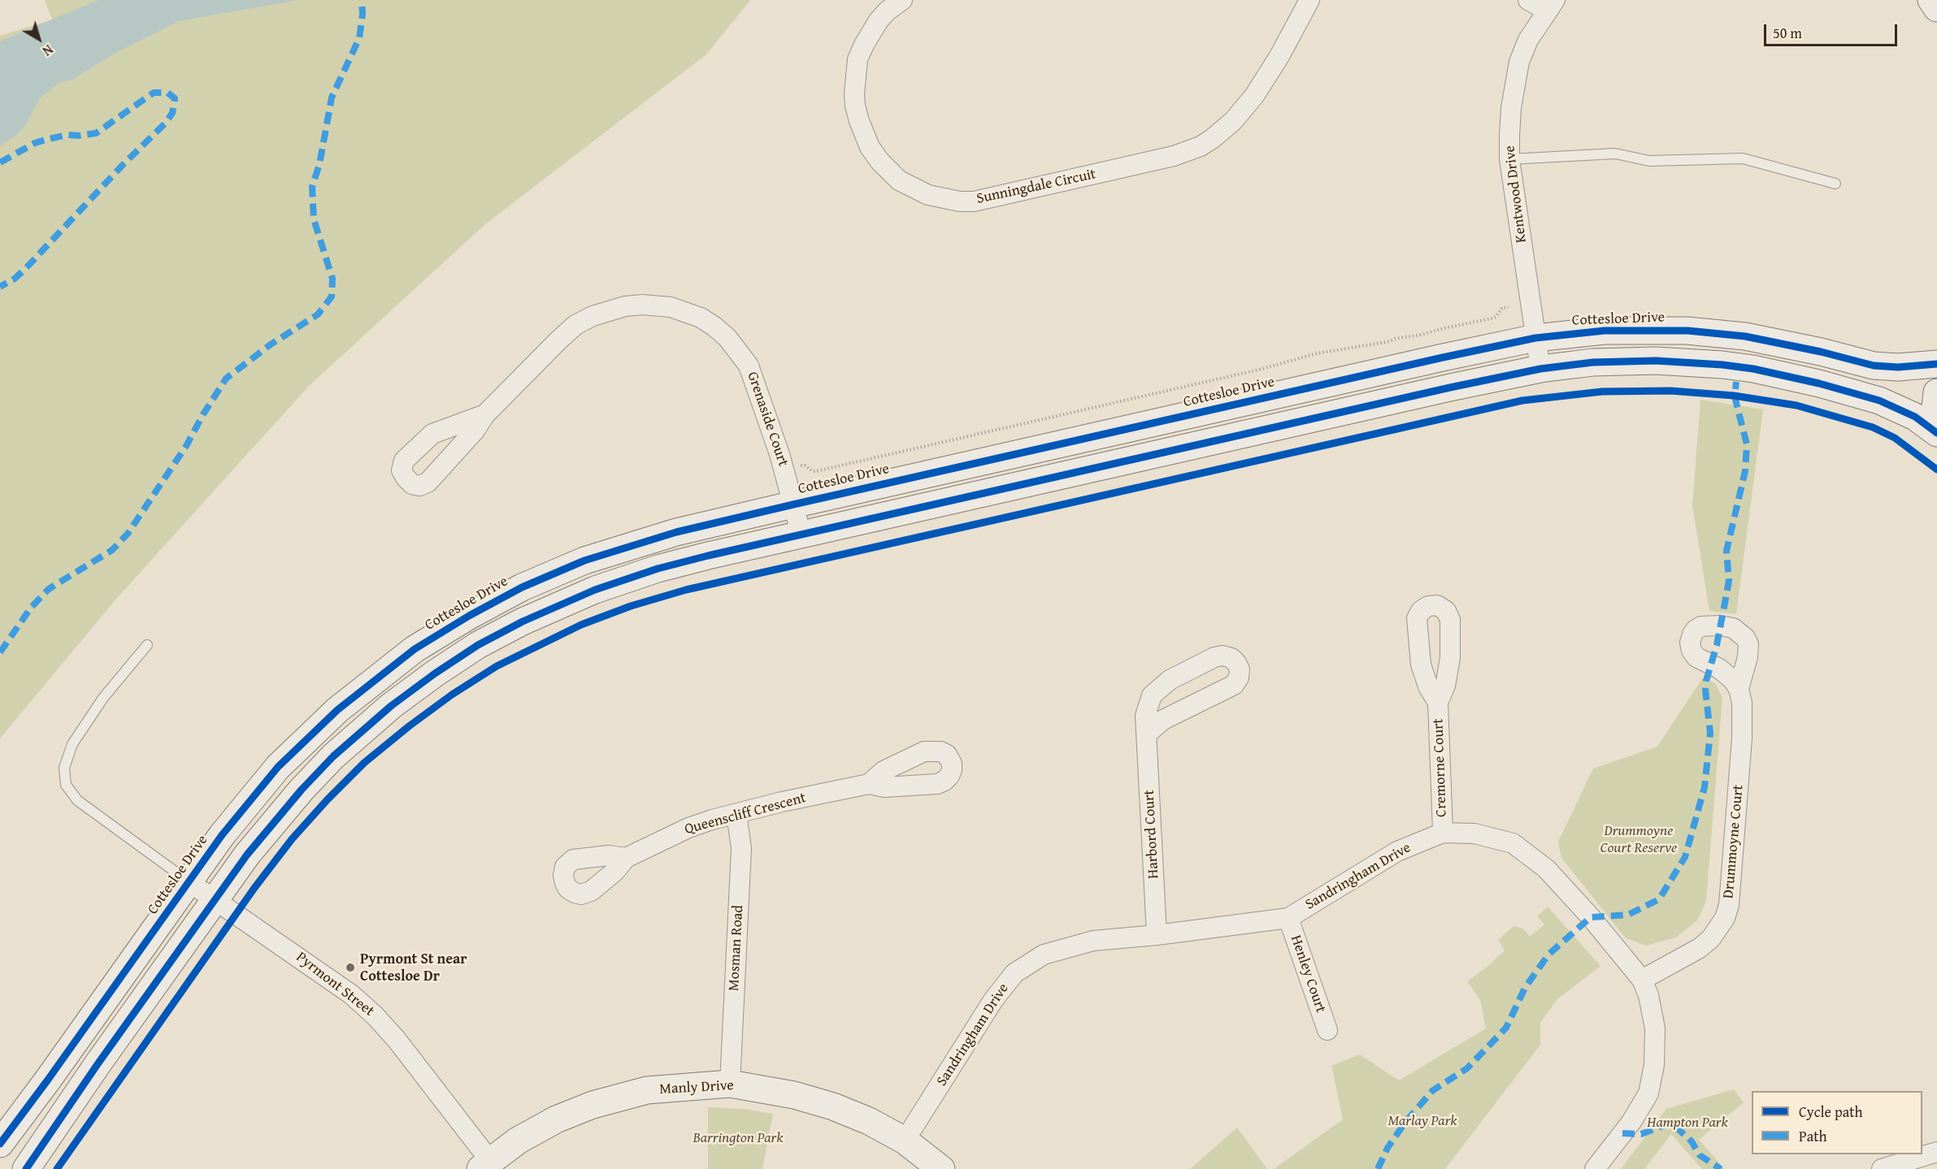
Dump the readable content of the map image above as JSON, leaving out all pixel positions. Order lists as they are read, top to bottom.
{
  "streets": {
    "main road": ["Cottesloe Drive", "Manly Drive"],
    "street": [
      "Sunningdale Circuit",
      "Kentwood Drive",
      "Grenaside Court",
      "Cremorne Court",
      "Queenscliff Crescent",
      "Harbord Court",
      "Drummoyne Court",
      "Sandringham Drive",
      "Mosman Road",
      "Henley Court",
      "Pyrmont Street"
    ]
  },
  "crossings": [
    ["Kentwood Drive", "Cottesloe Drive"],
    ["Cottesloe Drive", "Grenaside Court"],
    ["Cottesloe Drive", "Pyrmont Street"],
    ["Cremorne Court", "Sandringham Drive"],
    ["Queenscliff Crescent", "Mosman Road"],
    ["Harbord Court", "Sandringham Drive"],
    ["Drummoyne Court", "Sandringham Drive"],
    ["Sandringham Drive", "Henley Court"],
    ["Sandringham Drive", "Manly Drive"],
    ["Mosman Road", "Manly Drive"],
    ["Pyrmont Street", "Manly Drive"]
  ],
  "parks": [
    "Drummoyne Court Reserve",
    "Marlay Park",
    "Hampton Park",
    "Barrington Park"
  ],
  "places": ["Pyrmont St near Cottesloe Dr"],
  "legend": ["Cycle path", "Path"],
  "scale_bar": "50 m",
  "north": "bottom right"
}
